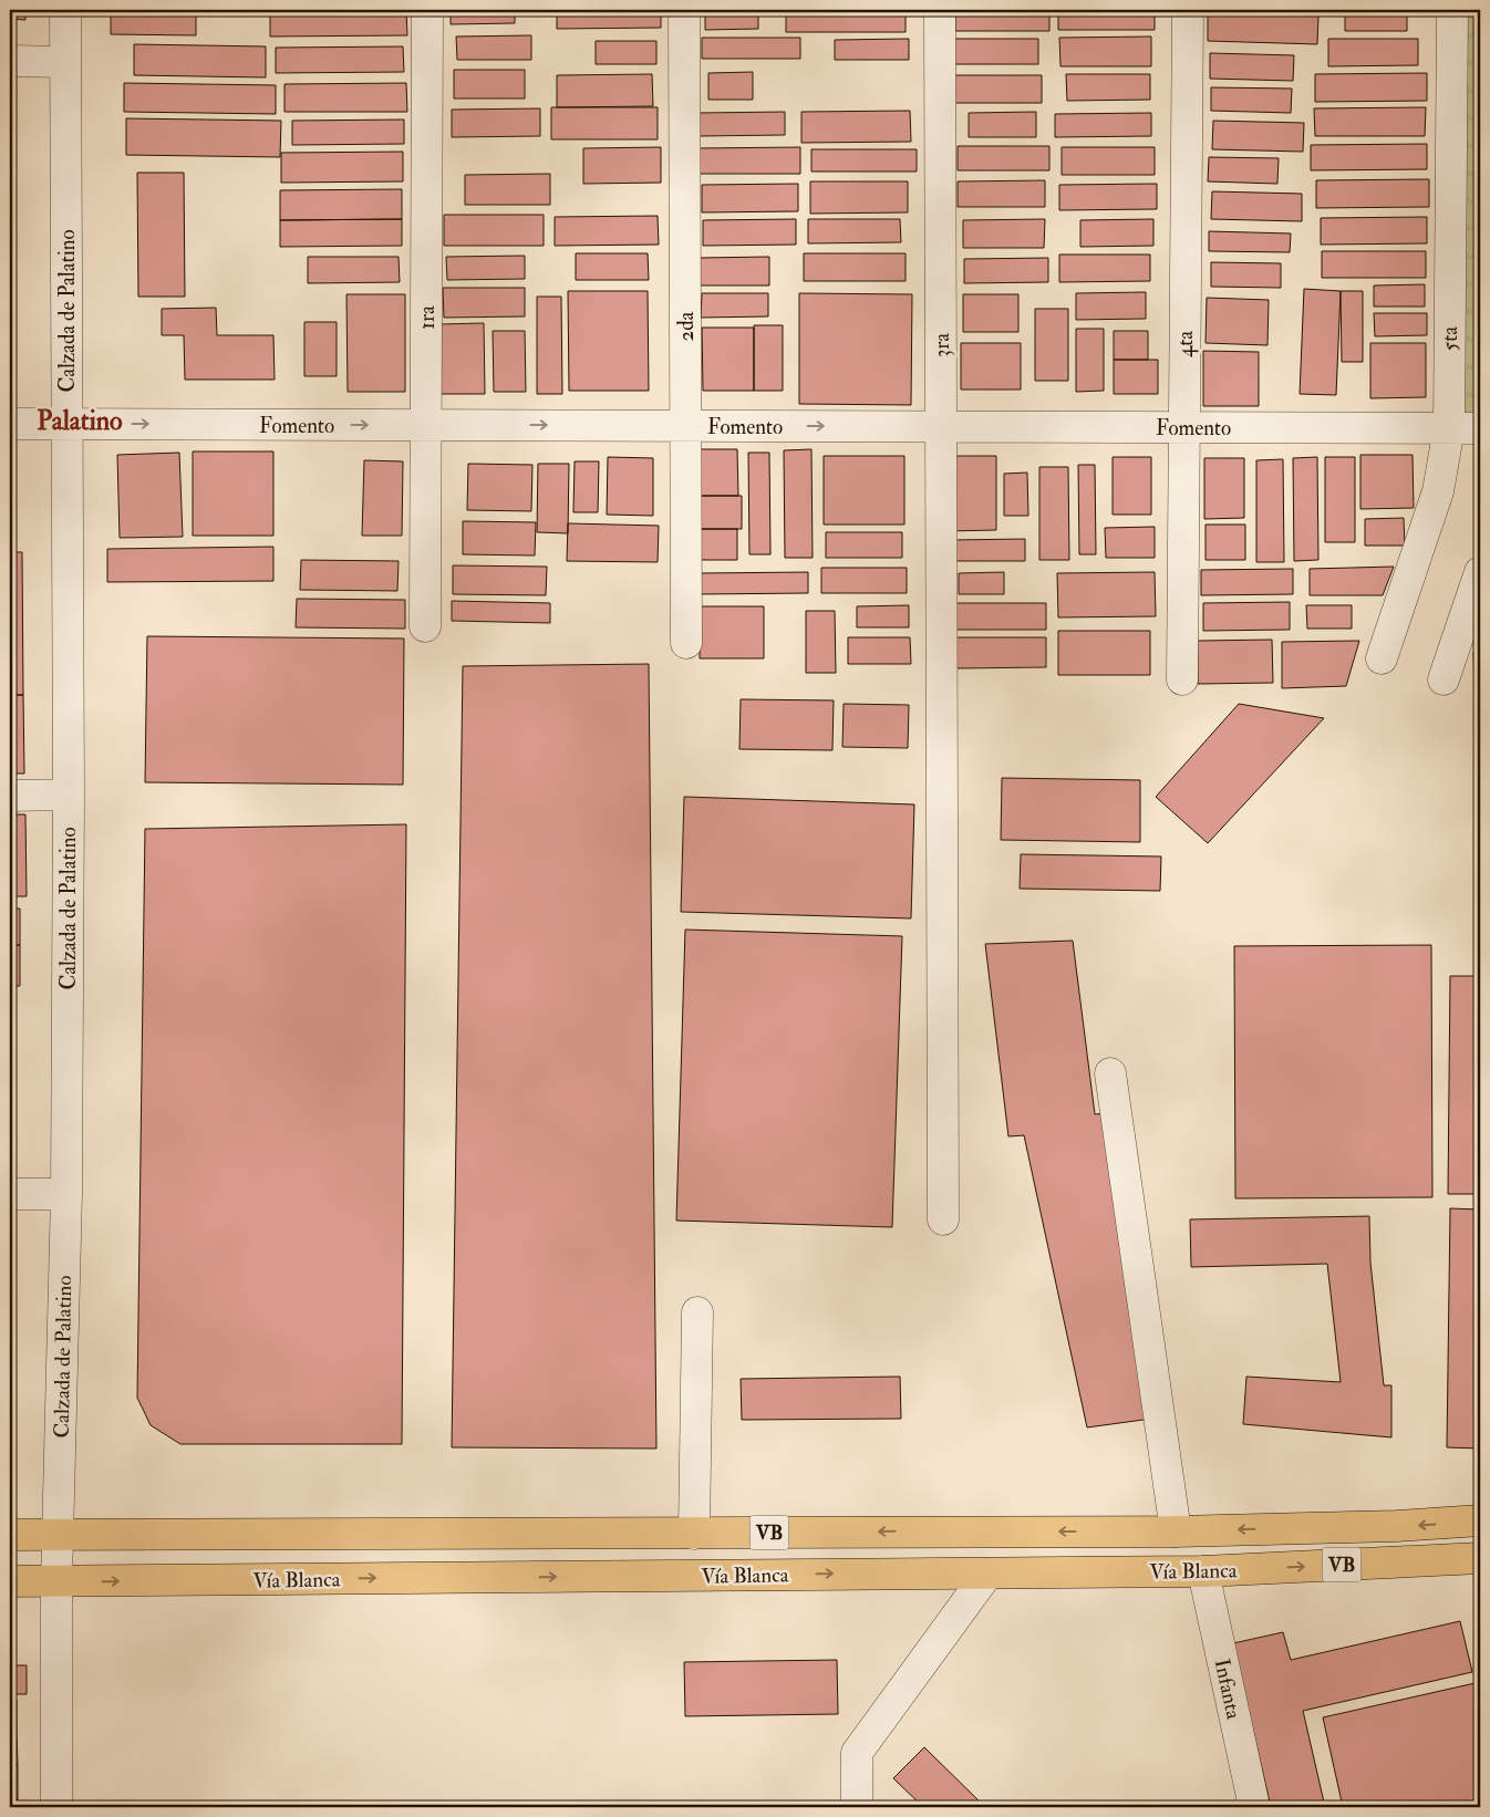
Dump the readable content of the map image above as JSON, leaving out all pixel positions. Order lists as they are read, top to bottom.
{
  "streets": {
    "main road": ["VB", "Vía Blanca"],
    "street": [
      "Calzada de Palatino",
      "1ra",
      "2da",
      "5ta",
      "4ta",
      "3ra",
      "Fomento",
      "Infanta"
    ]
  },
  "crossings": [
    ["Calzada de Palatino", "Fomento"],
    ["Calzada de Palatino", "Vía Blanca"],
    ["1ra", "Fomento"],
    ["2da", "Fomento"],
    ["5ta", "Fomento"],
    ["4ta", "Fomento"],
    ["3ra", "Fomento"],
    ["Vía Blanca", "Infanta"]
  ],
  "one_way": ["Fomento"],
  "districts": ["Palatino"]
}
